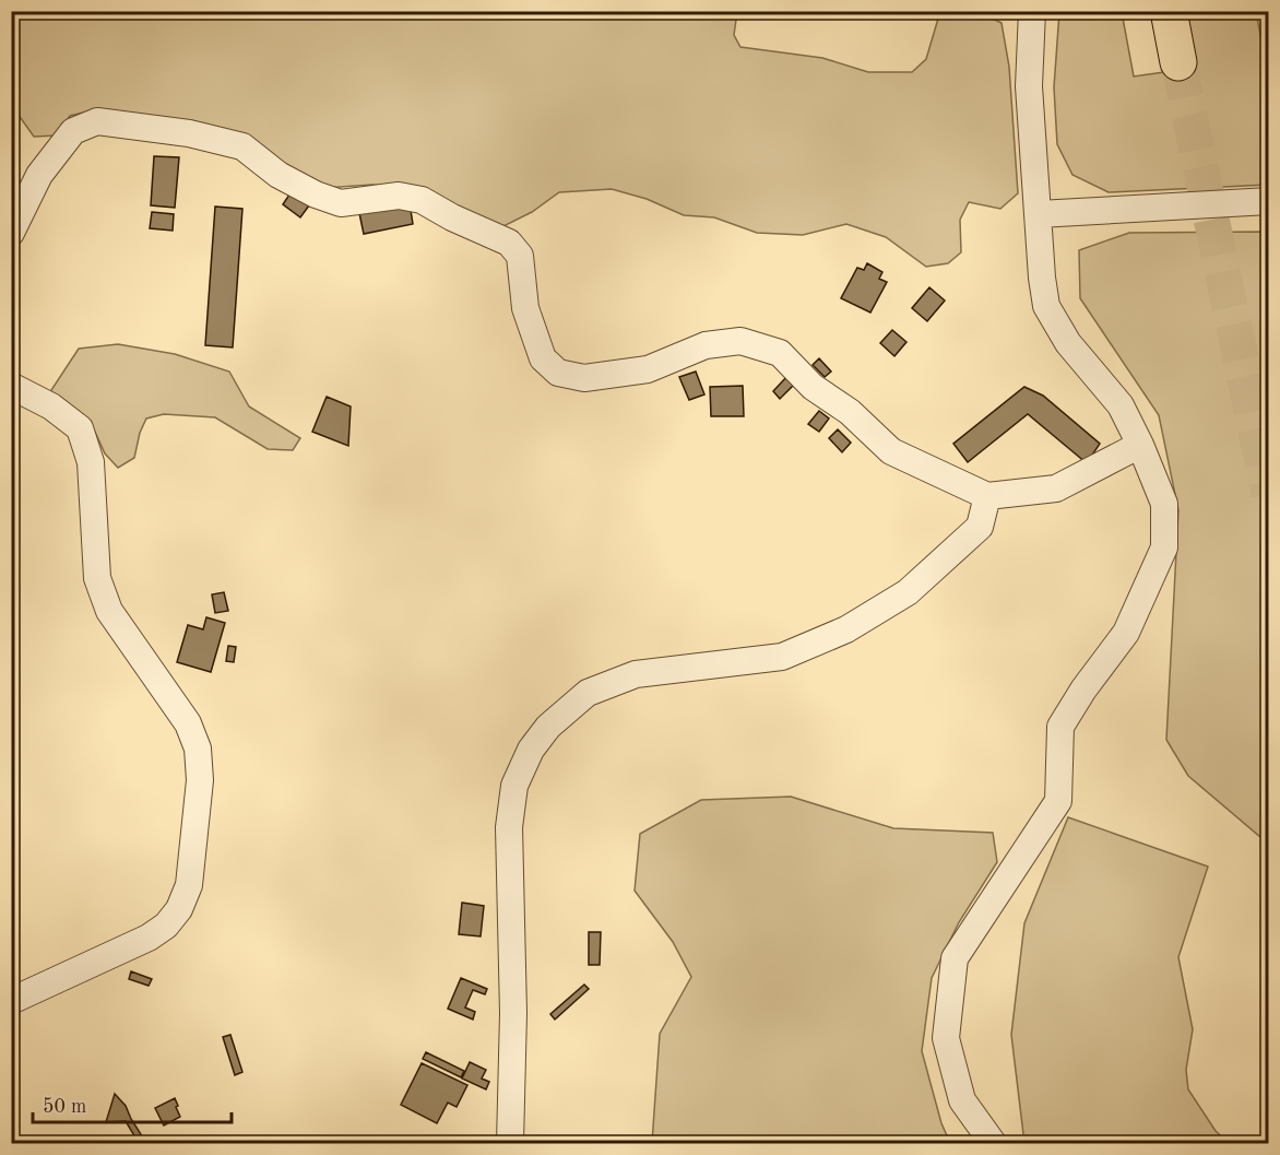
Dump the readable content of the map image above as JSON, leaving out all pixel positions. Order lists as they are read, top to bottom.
{
  "scale_bar": "50 m"
}
